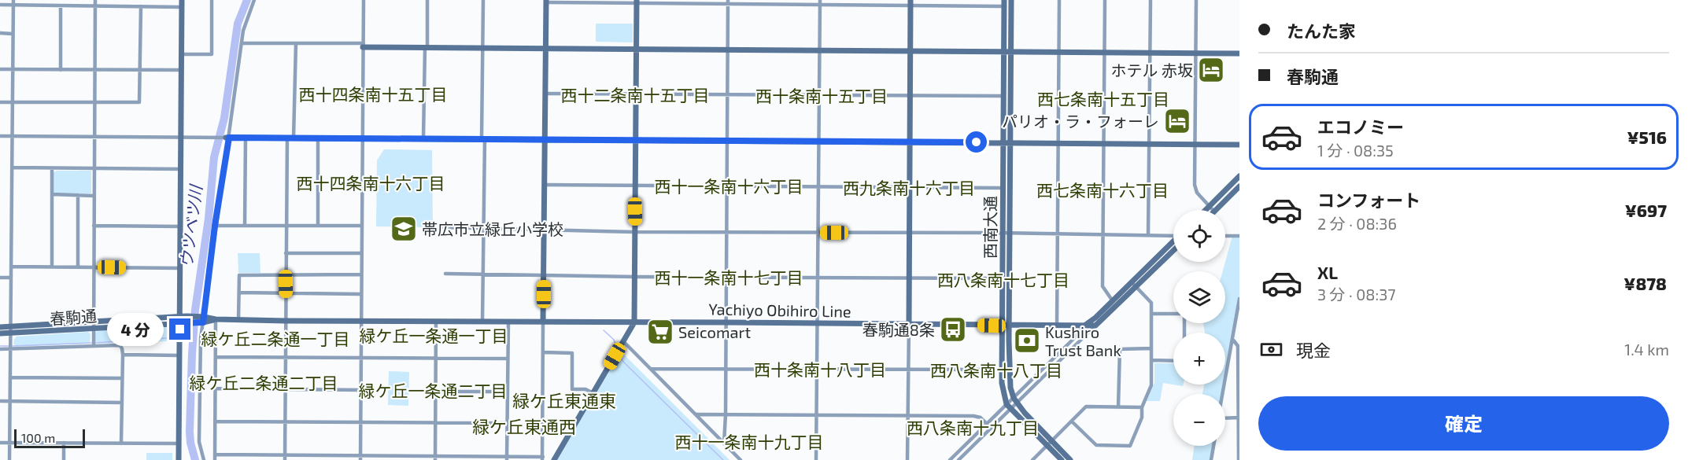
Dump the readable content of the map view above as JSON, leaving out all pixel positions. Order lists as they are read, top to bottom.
{
  "streets": {
    "street": ["西南大通", "Yachiyo Obihiro Line", "春駒通"]
  },
  "crossings": [
    ["西南大通", "Yachiyo Obihiro Line"],
    ["Yachiyo Obihiro Line", "春駒通"]
  ],
  "districts": [
    "西十四条南十五丁目",
    "西十二条南十五丁目",
    "西十条南十五丁目",
    "西七条南十五丁目",
    "西十四条南十六丁目",
    "西十一条南十六丁目",
    "西九条南十六丁目",
    "西七条南十六丁目",
    "西十一条南十七丁目",
    "西八条南十七丁目",
    "緑ケ丘一条通一丁目",
    "緑ケ丘二条通一丁目",
    "西十条南十八丁目",
    "西八条南十八丁目",
    "緑ケ丘二条通二丁目",
    "緑ケ丘一条通二丁目",
    "緑ケ丘東通東",
    "緑ケ丘東通西",
    "西八条南十九丁目",
    "西十一条南十九丁目"
  ],
  "water": ["ウツベツ川"],
  "places": {
    "hotel": ["ホテル 赤坂", "パリオ・ラ・フォーレ"],
    "school or university": ["帯広市立緑丘小学校"],
    "bus stop": ["春駒通8条"],
    "supermarket": ["Seicomart"],
    "bank": ["Kushiro Trust Bank"]
  },
  "scale_bar": "100 m",
  "page": {
    "banner": ["たんた家", "春駒通"],
    "list": [
      {
        "name": "エコノミー",
        "note": "1 分 · 08:35",
        "value": "¥516"
      },
      {
        "name": "コンフォート",
        "note": "2 分 · 08:36",
        "value": "¥697"
      },
      {
        "name": "XL",
        "note": "3 分 · 08:37",
        "value": "¥878"
      }
    ],
    "map_buttons": ["+", "−"],
    "bubble": "4 分",
    "pay": ["現金", "1.4 km"],
    "buttons": "確定",
    "scale": "100 m"
  }
}
